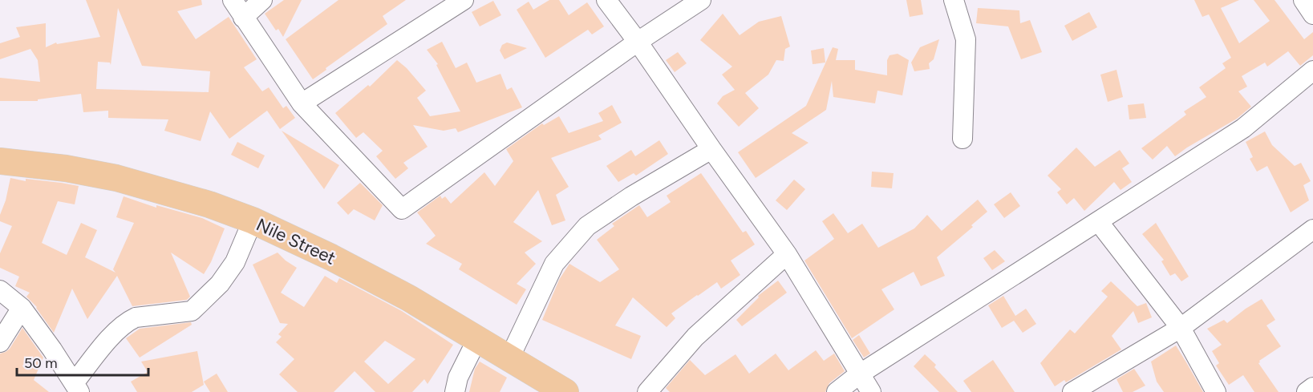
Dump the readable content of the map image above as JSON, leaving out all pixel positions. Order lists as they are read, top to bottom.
{
  "streets": {
    "main road": ["Nile Street"]
  },
  "scale_bar": "50 m"
}
